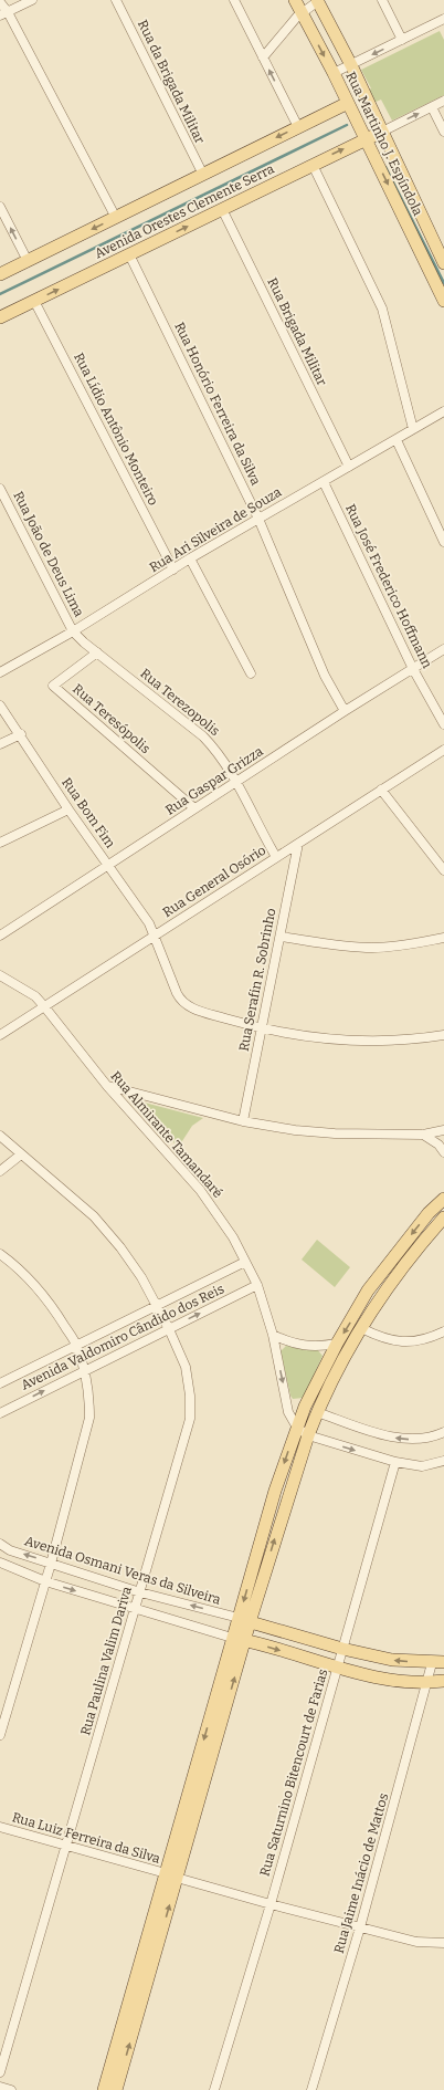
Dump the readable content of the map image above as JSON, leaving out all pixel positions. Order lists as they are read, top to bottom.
{
  "streets": {
    "main road": ["Rua Martinho J. Espíndola", "Avenida Orestes Clemente Serra"],
    "street": [
      "Rua da Brigada Militar",
      "Rua Brigada Militar",
      "Rua Honório Ferreira da Silva",
      "Rua Lídio Antônio Monteiro",
      "Rua Ari Silveira de Souza",
      "Rua João de Deus Lima",
      "Rua José Frederico Hoffmann",
      "Rua Terezopolis",
      "Rua Teresópolis",
      "Rua Gaspar Grizza",
      "Rua Bom Fim",
      "Rua General Osório",
      "Rua Serafin R. Sobrinho",
      "Rua Almirante Tamandaré",
      "Avenida Valdomiro Cândido dos Reis",
      "Avenida Osmani Veras da Silveira",
      "Rua Paulina Valim Dariva",
      "Rua Saturnino Bitencourt de Farias",
      "Rua Luiz Ferreira da Silva",
      "Rua Jaime Inácio de Mattos"
    ]
  },
  "crossings": [
    ["Rua da Brigada Militar", "Avenida Orestes Clemente Serra"],
    ["Rua Martinho J. Espíndola", "Avenida Orestes Clemente Serra"],
    ["Avenida Orestes Clemente Serra", "Rua Brigada Militar"],
    ["Avenida Orestes Clemente Serra", "Rua Honório Ferreira da Silva"],
    ["Avenida Orestes Clemente Serra", "Rua Lídio Antônio Monteiro"],
    ["Rua Brigada Militar", "Rua Ari Silveira de Souza"],
    ["Rua Honório Ferreira da Silva", "Rua Ari Silveira de Souza"],
    ["Rua Honório Ferreira da Silva", "Rua Gaspar Grizza"],
    ["Rua Lídio Antônio Monteiro", "Rua Ari Silveira de Souza"],
    ["Rua Ari Silveira de Souza", "Rua João de Deus Lima"],
    ["Rua Ari Silveira de Souza", "Rua José Frederico Hoffmann"],
    ["Rua Ari Silveira de Souza", "Rua Terezopolis"],
    ["Rua João de Deus Lima", "Rua Terezopolis"],
    ["Rua José Frederico Hoffmann", "Rua Gaspar Grizza"],
    ["Rua Terezopolis", "Rua Teresópolis"],
    ["Rua Terezopolis", "Rua Gaspar Grizza"],
    ["Rua Terezopolis", "Rua General Osório"],
    ["Rua Teresópolis", "Rua Gaspar Grizza"],
    ["Rua Gaspar Grizza", "Rua Bom Fim"],
    ["Rua Bom Fim", "Rua General Osório"],
    ["Rua Bom Fim", "Rua Serafin R. Sobrinho"],
    ["Rua General Osório", "Rua Serafin R. Sobrinho"],
    ["Rua General Osório", "Rua Almirante Tamandaré"],
    ["Rua Almirante Tamandaré", "Avenida Valdomiro Cândido dos Reis"],
    ["Rua Almirante Tamandaré", "Rua Saturnino Bitencourt de Farias"],
    ["Avenida Valdomiro Cândido dos Reis", "Rua Paulina Valim Dariva"],
    ["Avenida Osmani Veras da Silveira", "Rua Paulina Valim Dariva"],
    ["Rua Paulina Valim Dariva", "Rua Luiz Ferreira da Silva"],
    ["Rua Saturnino Bitencourt de Farias", "Rua Luiz Ferreira da Silva"],
    ["Rua Luiz Ferreira da Silva", "Rua Jaime Inácio de Mattos"]
  ]
}
